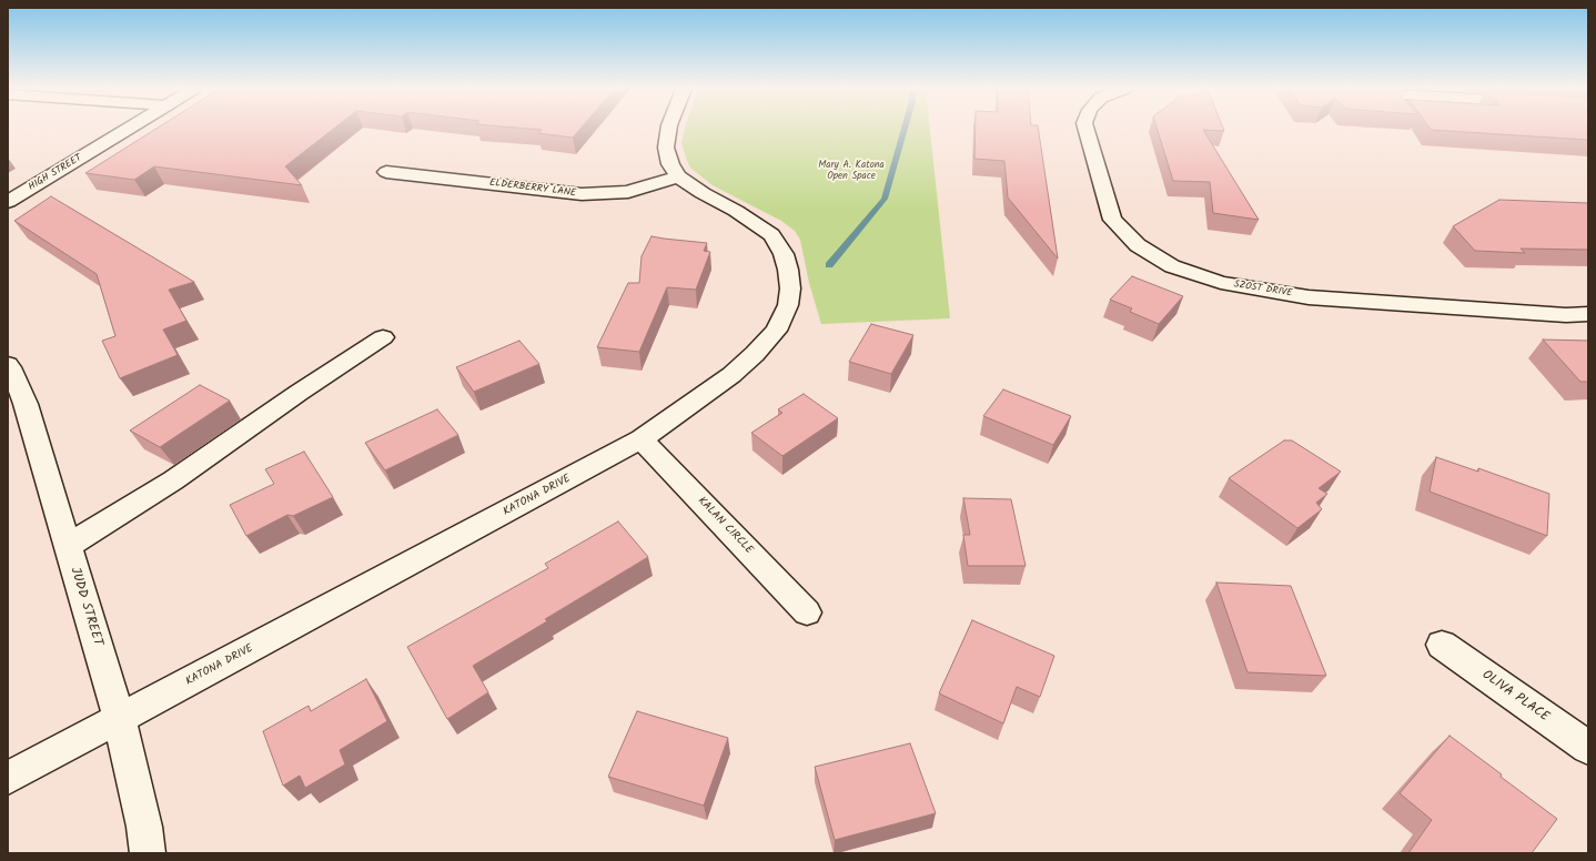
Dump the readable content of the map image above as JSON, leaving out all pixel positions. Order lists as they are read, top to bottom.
{
  "streets": {
    "street": [
      "HIGH STREET",
      "ELDERBERRY LANE",
      "SZOST DRIVE",
      "KATONA DRIVE",
      "KALAN CIRCLE",
      "JUDD STREET",
      "OLIVA PLACE"
    ]
  },
  "crossings": [
    ["ELDERBERRY LANE", "KATONA DRIVE"],
    ["KATONA DRIVE", "KALAN CIRCLE"],
    ["KATONA DRIVE", "JUDD STREET"]
  ],
  "parks": ["Mary A. Katona Open Space"]
}
